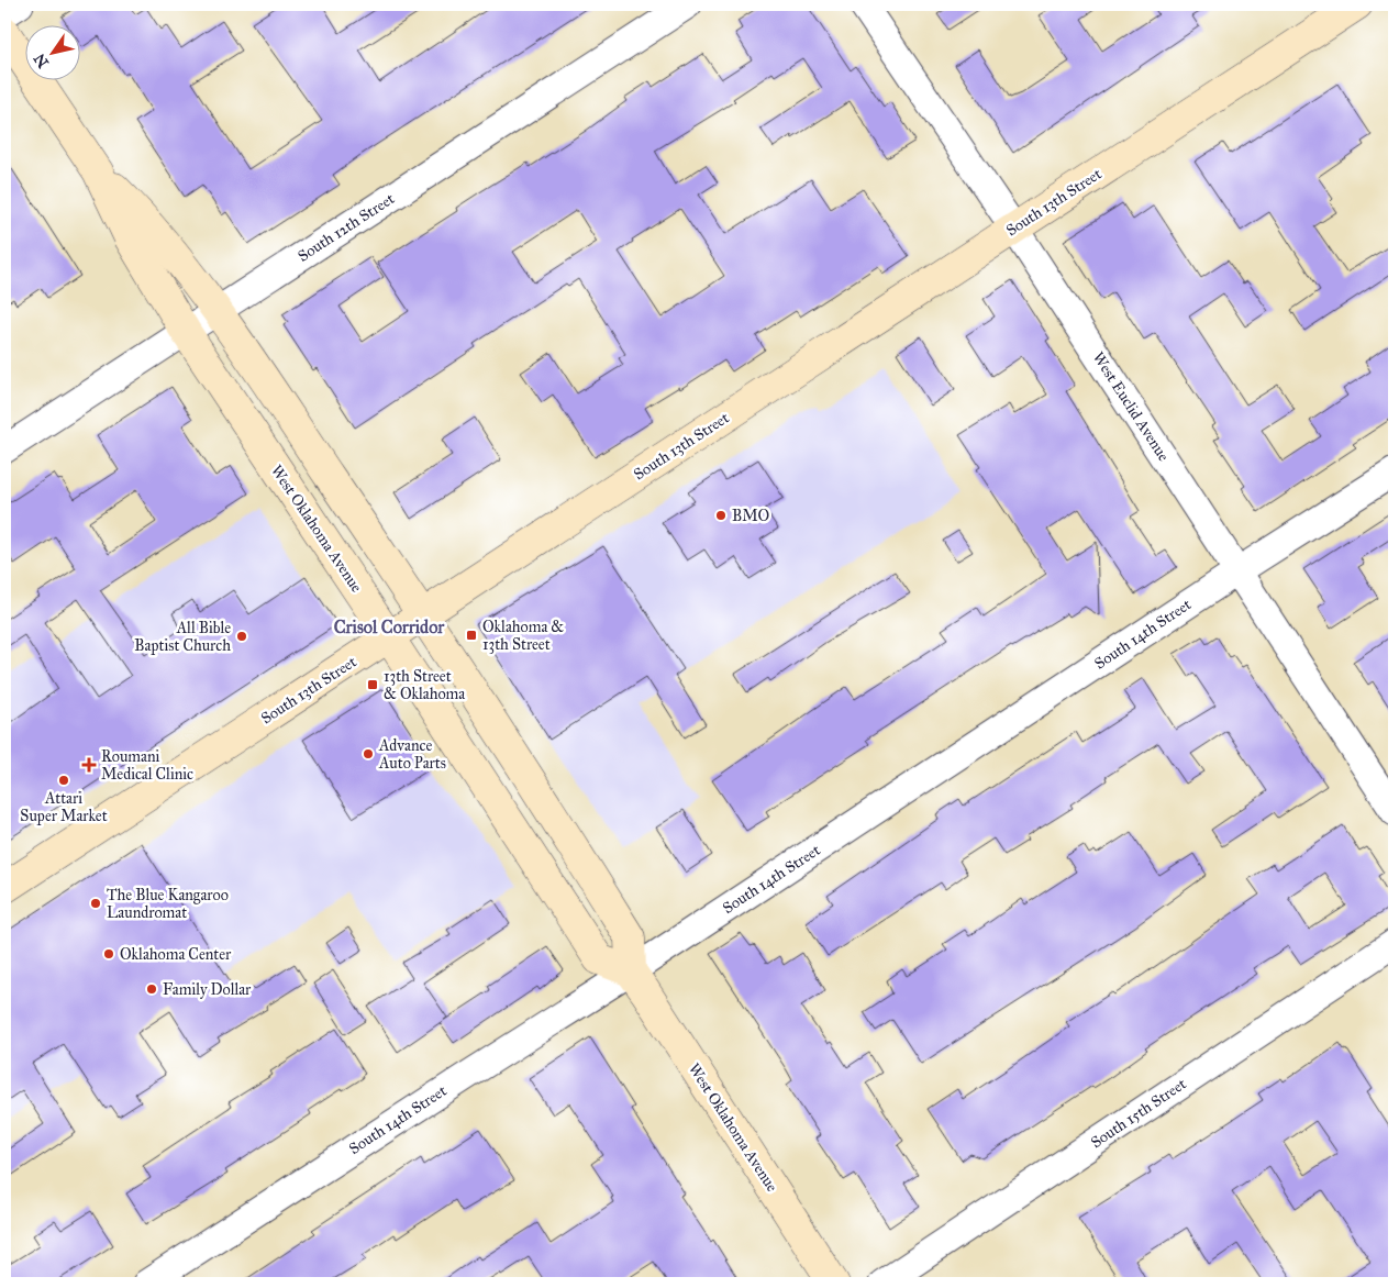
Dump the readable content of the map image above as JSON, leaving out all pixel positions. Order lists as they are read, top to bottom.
{
  "streets": {
    "main road": ["South 13th Street", "West Oklahoma Avenue"],
    "street": [
      "South 12th Street",
      "West Euclid Avenue",
      "South 14th Street",
      "South 15th Street"
    ]
  },
  "crossings": [
    ["South 13th Street", "West Euclid Avenue"],
    ["South 13th Street", "West Oklahoma Avenue"],
    ["South 12th Street", "West Oklahoma Avenue"],
    ["West Euclid Avenue", "South 14th Street"],
    ["West Oklahoma Avenue", "South 14th Street"]
  ],
  "districts": ["Crisol Corridor"],
  "places": {
    "other": [
      "BMO",
      "All Bible Baptist Church",
      "Advance Auto Parts",
      "Attari Super Market",
      "The Blue Kangaroo Laundromat",
      "Oklahoma Center",
      "Family Dollar"
    ],
    "transit": ["Oklahoma & 13th Street", "13th Street & Oklahoma"],
    "health": ["Roumani Medical Clinic"]
  },
  "north": "bottom left"
}
